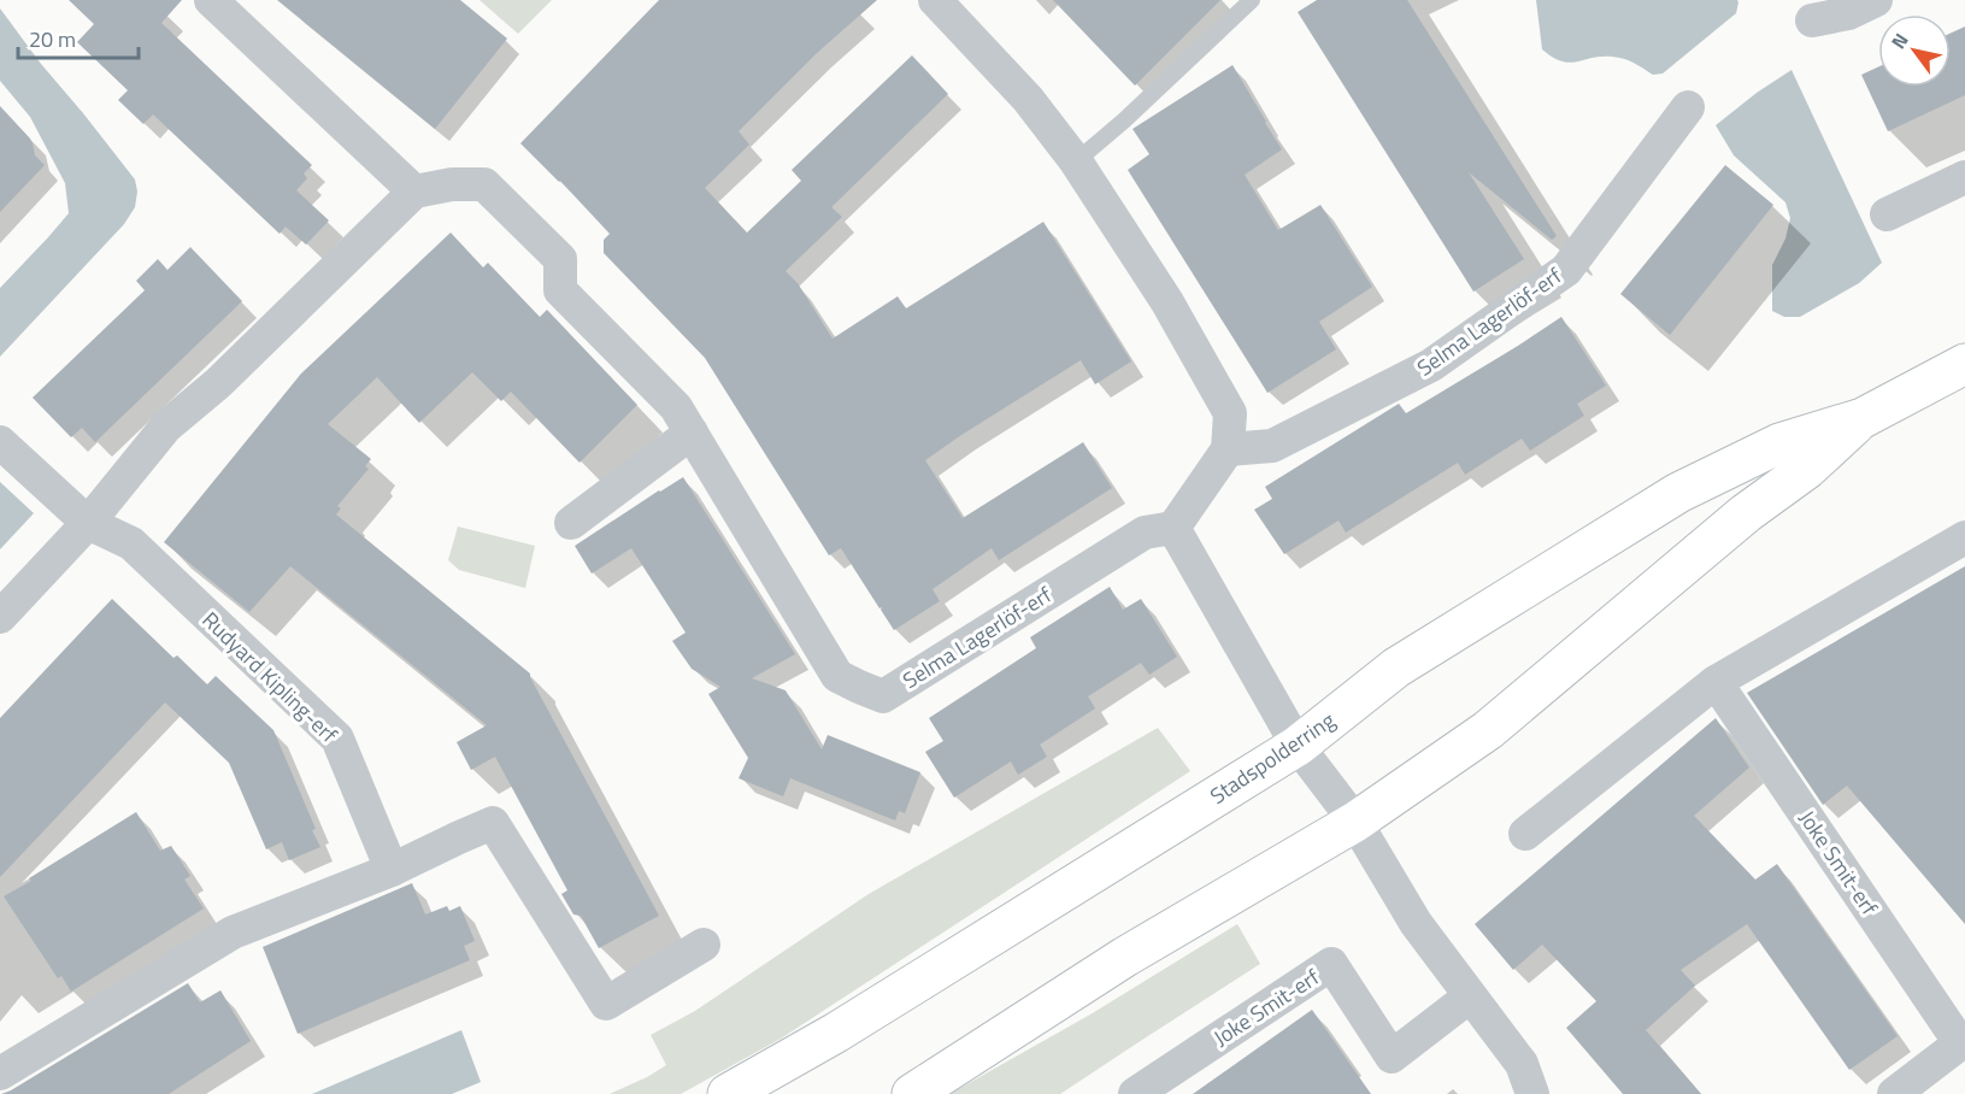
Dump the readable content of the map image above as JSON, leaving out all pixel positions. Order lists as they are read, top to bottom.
{
  "streets": {
    "street": [
      "Selma Lagerlöf-erf",
      "Rudyard Kipling-erf",
      "Stadspolderring",
      "Joke Smit-erf"
    ]
  },
  "scale_bar": "20 m",
  "north": "top left"
}
